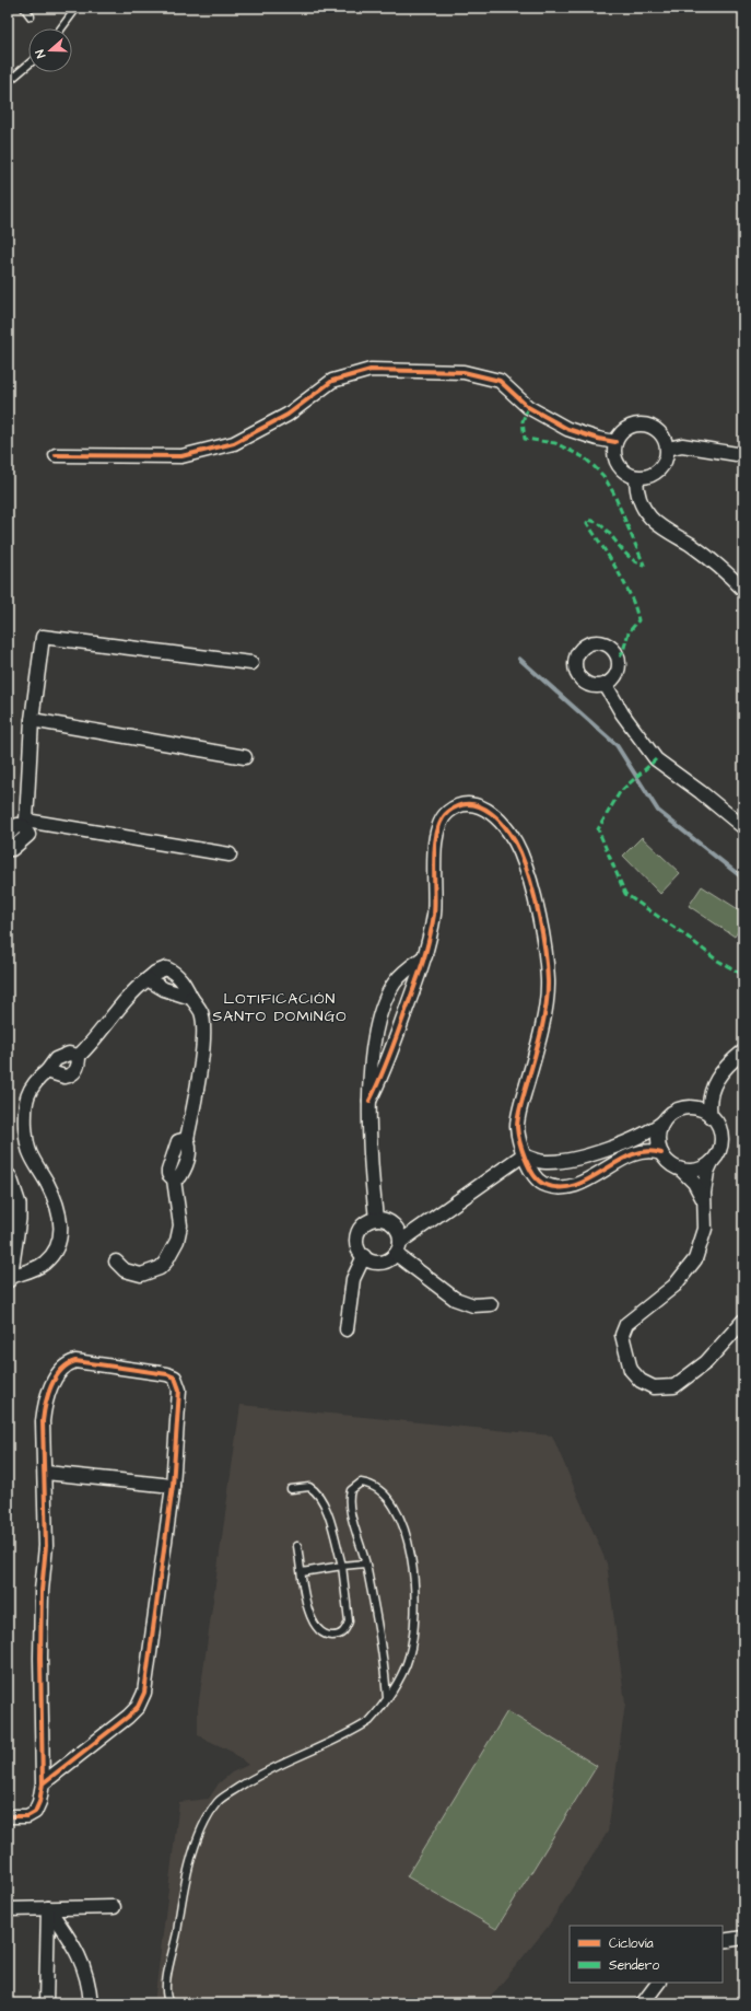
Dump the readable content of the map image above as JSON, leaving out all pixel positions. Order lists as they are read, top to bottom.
{
  "districts": ["LOTIFICACIÓN SANTO DOMINGO"],
  "legend": ["Ciclovía", "Sendero"],
  "north": "left"
}
